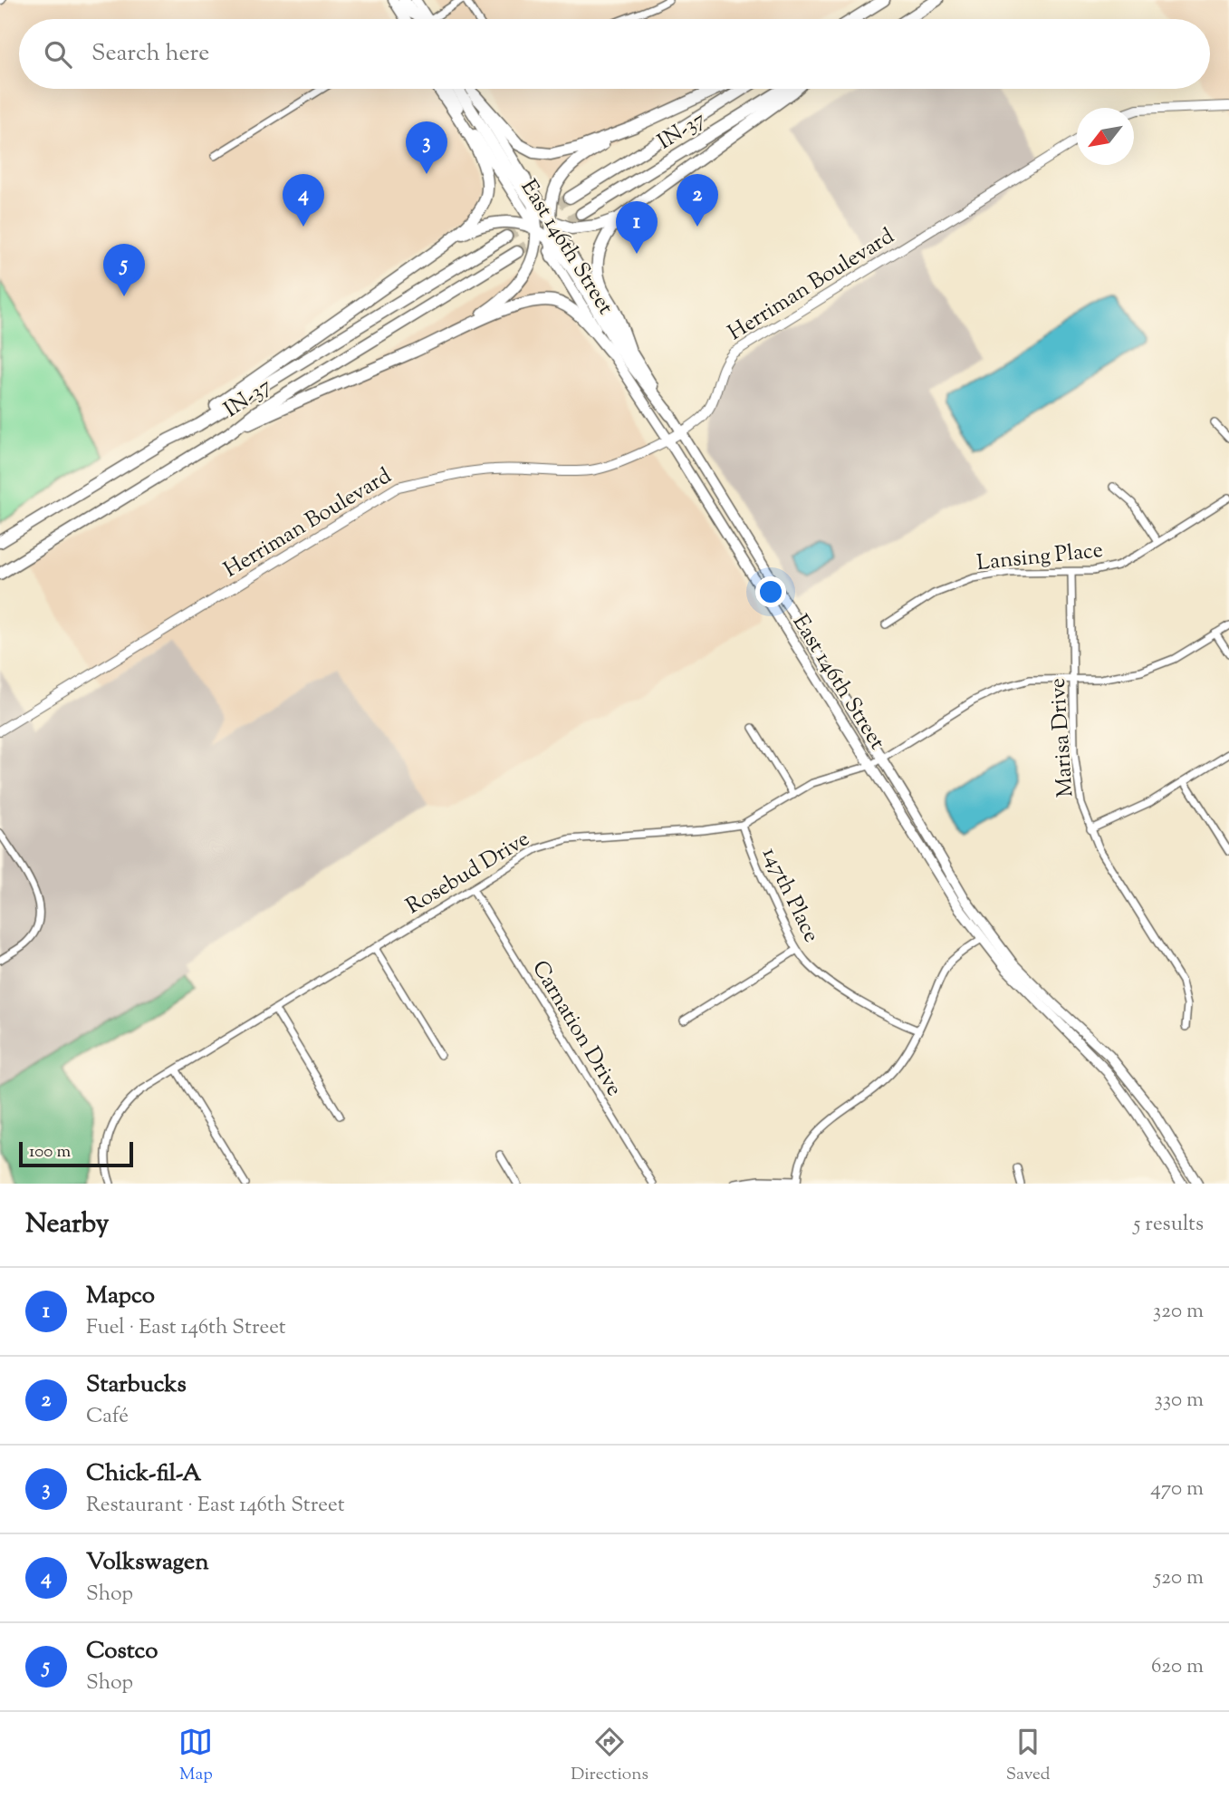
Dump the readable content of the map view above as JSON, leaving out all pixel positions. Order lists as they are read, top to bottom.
{
  "streets": {
    "highway": ["IN-37"],
    "main road": ["East 146th Street"],
    "street": [
      "Herriman Boulevard",
      "Lansing Place",
      "Marisa Drive",
      "Rosebud Drive",
      "147th Place",
      "Carnation Drive"
    ]
  },
  "crossings": [
    ["East 146th Street", "Herriman Boulevard"],
    ["East 146th Street", "Rosebud Drive"],
    ["Lansing Place", "Marisa Drive"],
    ["Marisa Drive", "Rosebud Drive"],
    ["Rosebud Drive", "147th Place"],
    ["Rosebud Drive", "Carnation Drive"]
  ],
  "scale_bar": "100 m",
  "north": "bottom left",
  "page": {
    "search": "Search here",
    "pins": [
      "3",
      "2",
      "4",
      "1",
      "5"
    ],
    "scale": "100 m",
    "heading": ["Nearby", "5 results"],
    "list": [
      {
        "mark": "1",
        "name": "Mapco",
        "note": "Fuel · East 146th Street",
        "value": "320 m"
      },
      {
        "mark": "2",
        "name": "Starbucks",
        "note": "Café",
        "value": "330 m"
      },
      {
        "mark": "3",
        "name": "Chick-fil-A",
        "note": "Restaurant · East 146th Street",
        "value": "470 m"
      },
      {
        "mark": "4",
        "name": "Volkswagen",
        "note": "Shop",
        "value": "520 m"
      },
      {
        "mark": "5",
        "name": "Costco",
        "note": "Shop",
        "value": "620 m"
      }
    ],
    "nav": ["Map", "Directions", "Saved"]
  }
}
